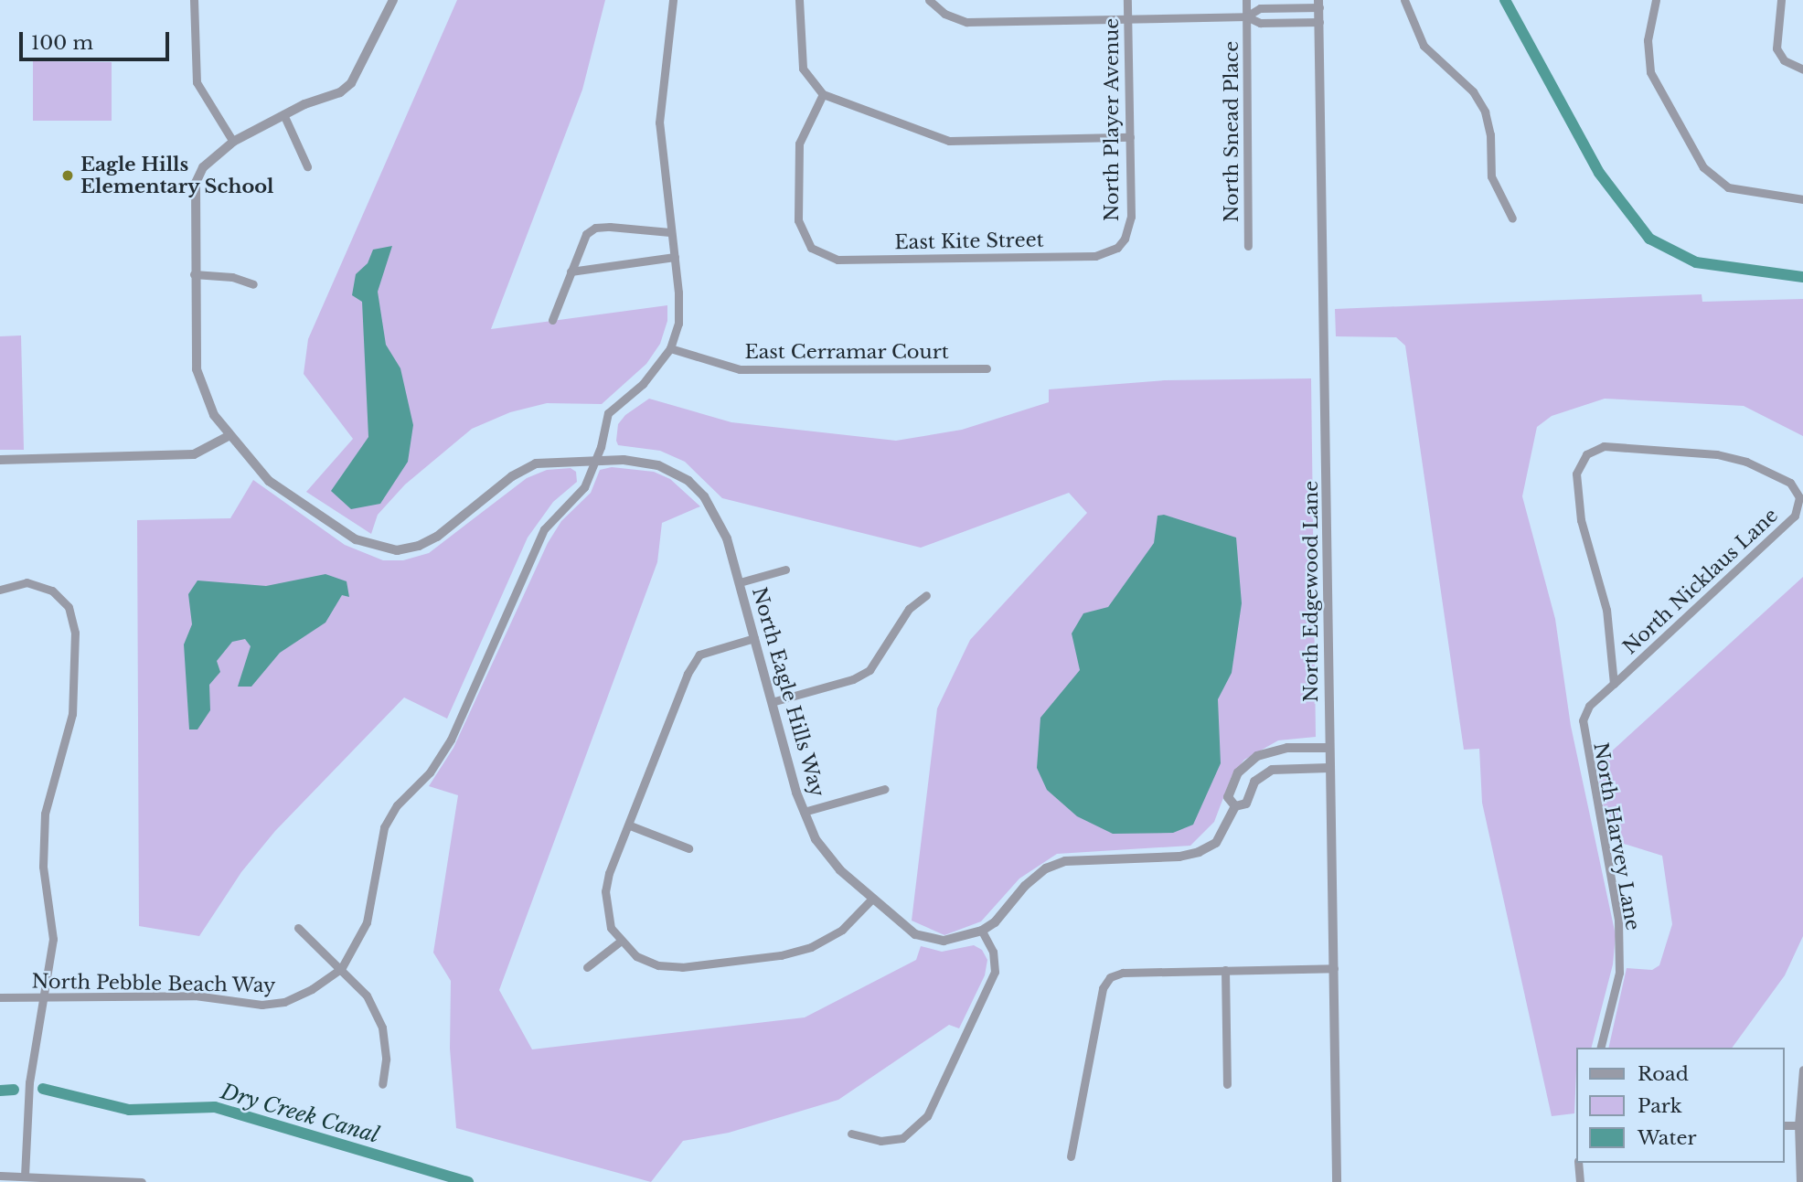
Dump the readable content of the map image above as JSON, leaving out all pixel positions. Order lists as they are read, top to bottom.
{
  "streets": {
    "street": [
      "North Player Avenue",
      "North Snead Place",
      "East Kite Street",
      "East Cerramar Court",
      "North Nicklaus Lane",
      "North Edgewood Lane",
      "North Eagle Hills Way",
      "North Harvey Lane",
      "North Pebble Beach Way"
    ]
  },
  "crossings": [
    ["North Player Avenue", "East Kite Street"],
    ["East Cerramar Court", "North Pebble Beach Way"],
    ["North Nicklaus Lane", "North Harvey Lane"],
    ["North Edgewood Lane", "North Eagle Hills Way"],
    ["North Eagle Hills Way", "North Pebble Beach Way"]
  ],
  "water": ["Dry Creek Canal"],
  "places": ["Eagle Hills Elementary School"],
  "legend": ["Road", "Park", "Water"],
  "scale_bar": "100 m"
}
